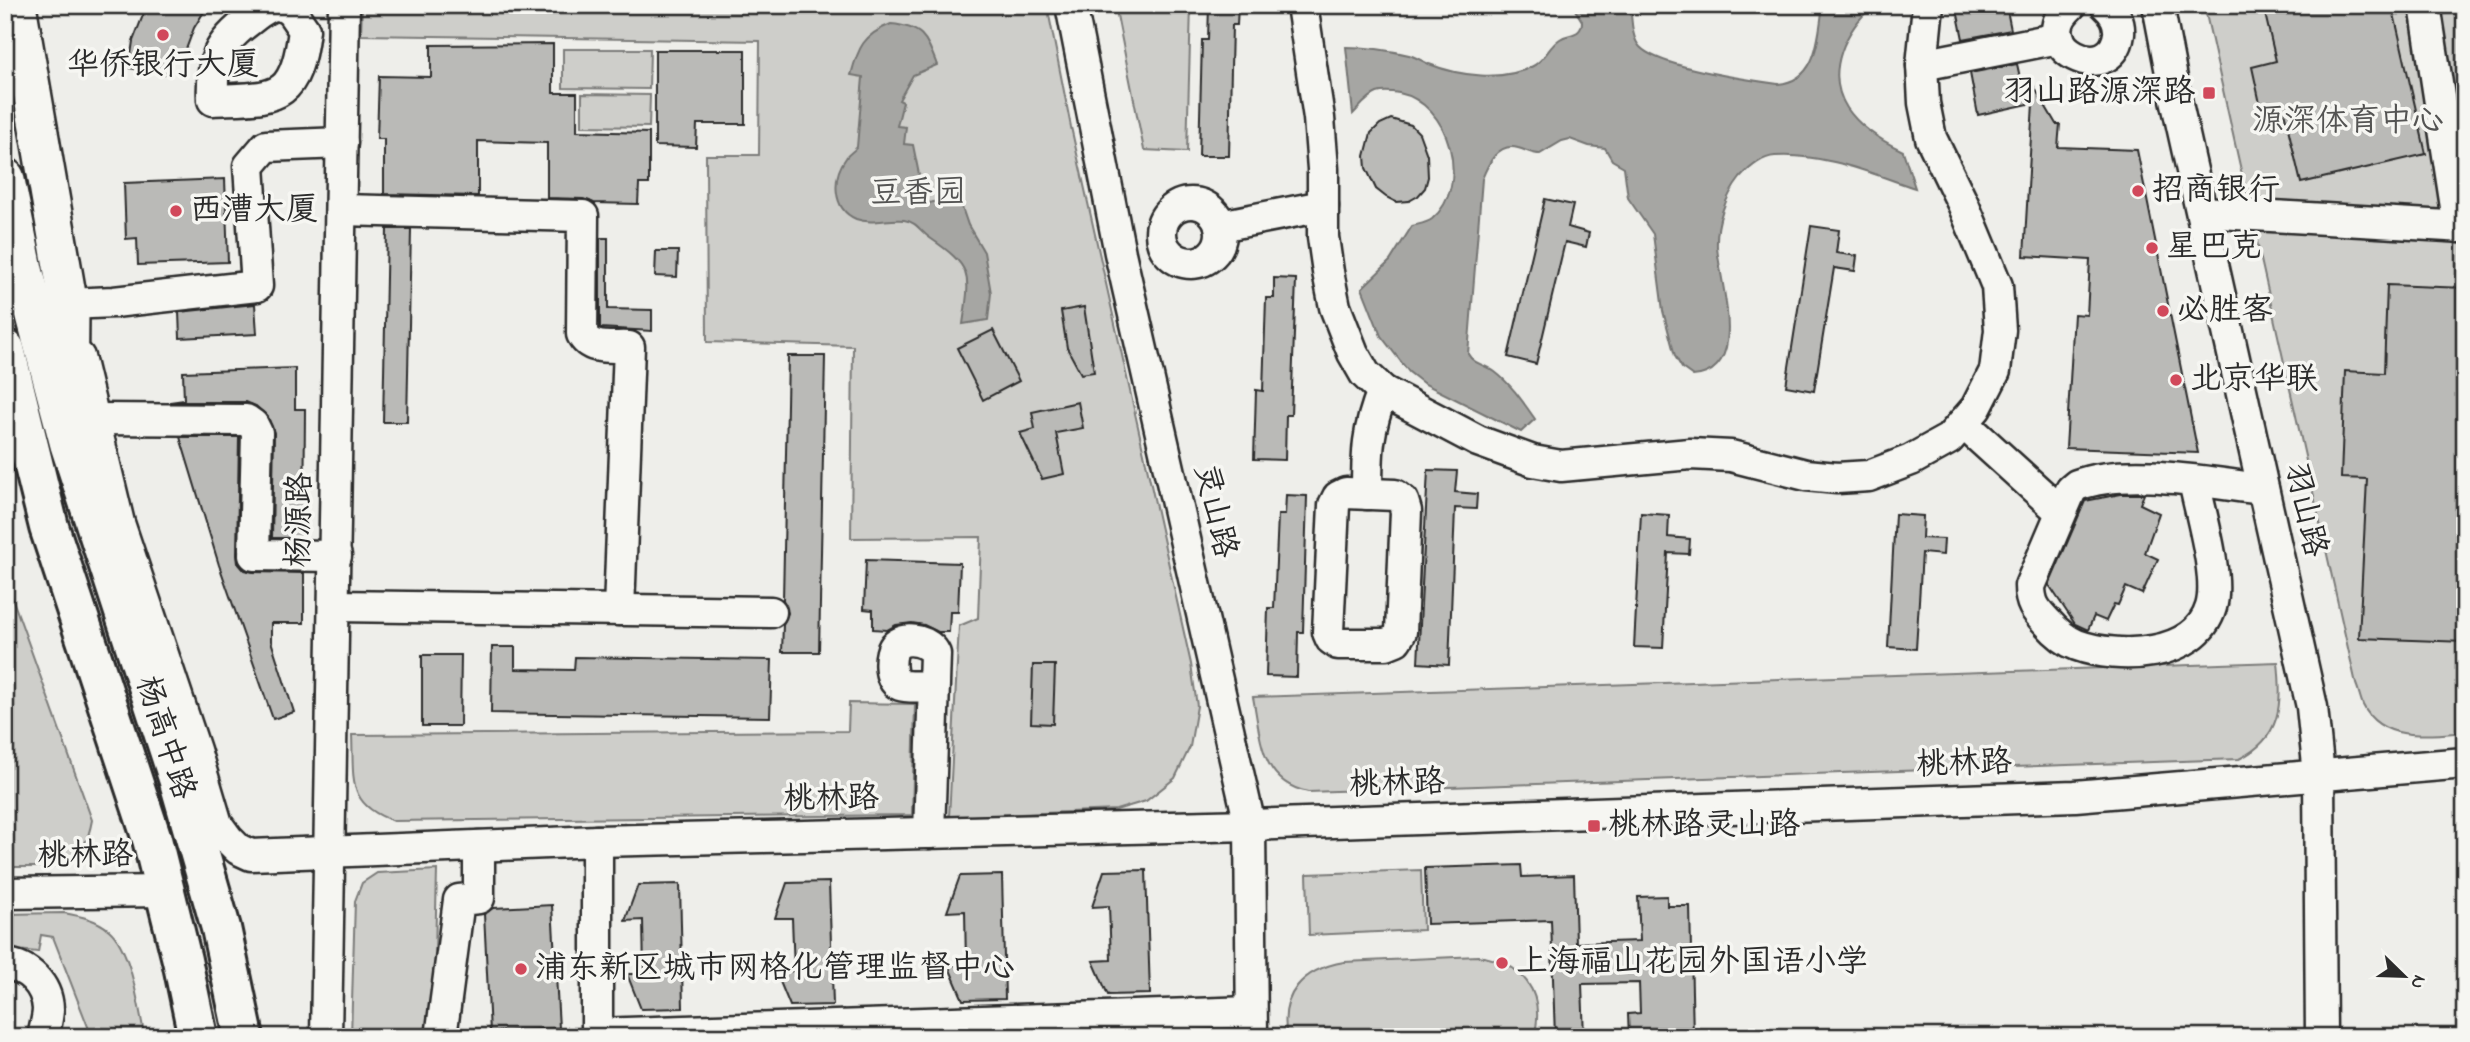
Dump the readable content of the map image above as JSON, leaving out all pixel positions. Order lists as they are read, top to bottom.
{
  "streets": {
    "highway": ["杨高中路"],
    "street": [
      "羽山路",
      "灵山路",
      "杨源路",
      "桃林路"
    ]
  },
  "crossings": [
    ["羽山路", "桃林路"],
    ["灵山路", "桃林路"],
    ["杨源路", "桃林路"],
    ["杨高中路", "桃林路"]
  ],
  "parks": ["源深体育中心", "豆香园"],
  "places": {
    "other": [
      "华侨银行大厦",
      "招商银行",
      "西漕大厦",
      "星巴克",
      "必胜客",
      "北京华联",
      "上海福山花园外国语小学",
      "浦东新区城市网格化管理监督中心"
    ],
    "transit": ["羽山路源深路", "桃林路灵山路"]
  },
  "north": "bottom right"
}
